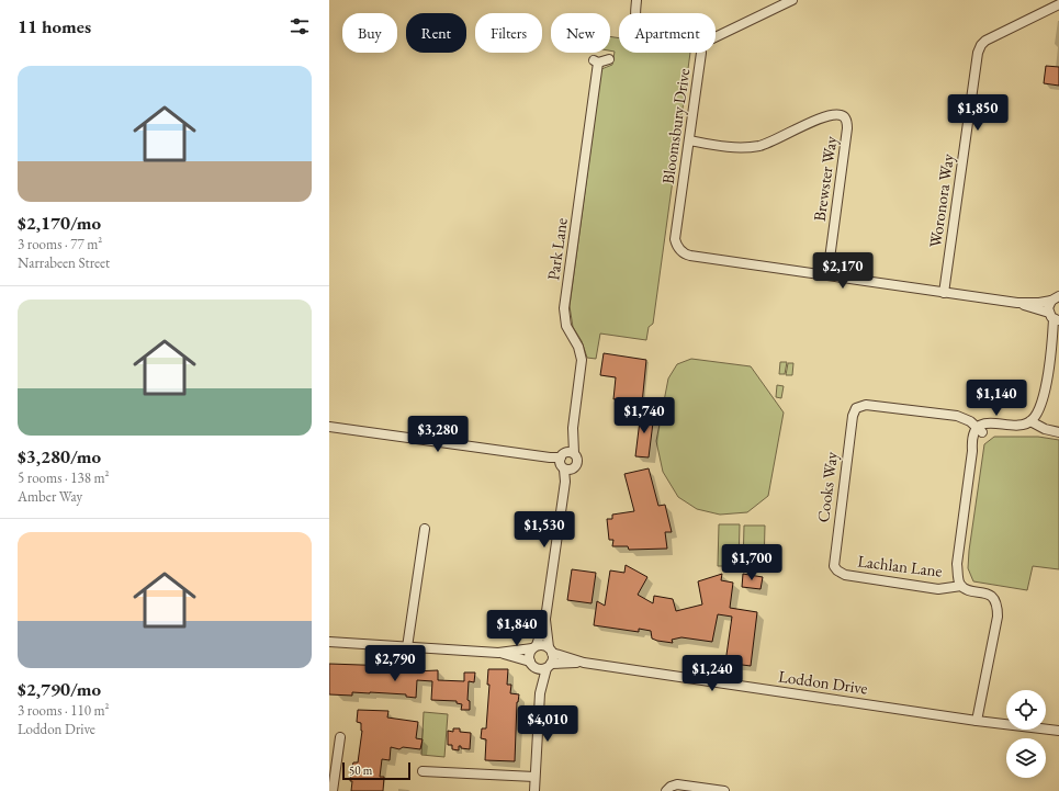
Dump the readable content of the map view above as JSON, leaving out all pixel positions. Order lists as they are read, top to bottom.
{
  "streets": {
    "street": [
      "Bloomsbury Drive",
      "Brewster Way",
      "Woronora Way",
      "Park Lane",
      "Cooks Way",
      "Lachlan Lane",
      "Loddon Drive"
    ]
  },
  "crossings": [
    ["Bloomsbury Drive", "Brewster Way"],
    ["Cooks Way", "Lachlan Lane"]
  ],
  "scale_bar": "50 m",
  "page": {
    "heading": "11 homes",
    "chip": [
      "Buy",
      "Rent",
      "Filters",
      "New",
      "Apartment"
    ],
    "list": [
      {
        "name": "$2,170/mo",
        "note": "3 rooms · 77 m² · Narrabeen Street"
      },
      {
        "name": "$3,280/mo",
        "note": "5 rooms · 138 m² · Amber Way"
      },
      {
        "name": "$2,790/mo",
        "note": "3 rooms · 110 m² · Loddon Drive"
      }
    ],
    "price": [
      "$1,850",
      "$2,170",
      "$1,140",
      "$1,740",
      "$3,280",
      "$1,530",
      "$1,700",
      "$1,840",
      "$2,790",
      "$1,240",
      "$4,010"
    ],
    "scale": "50 m"
  }
}
